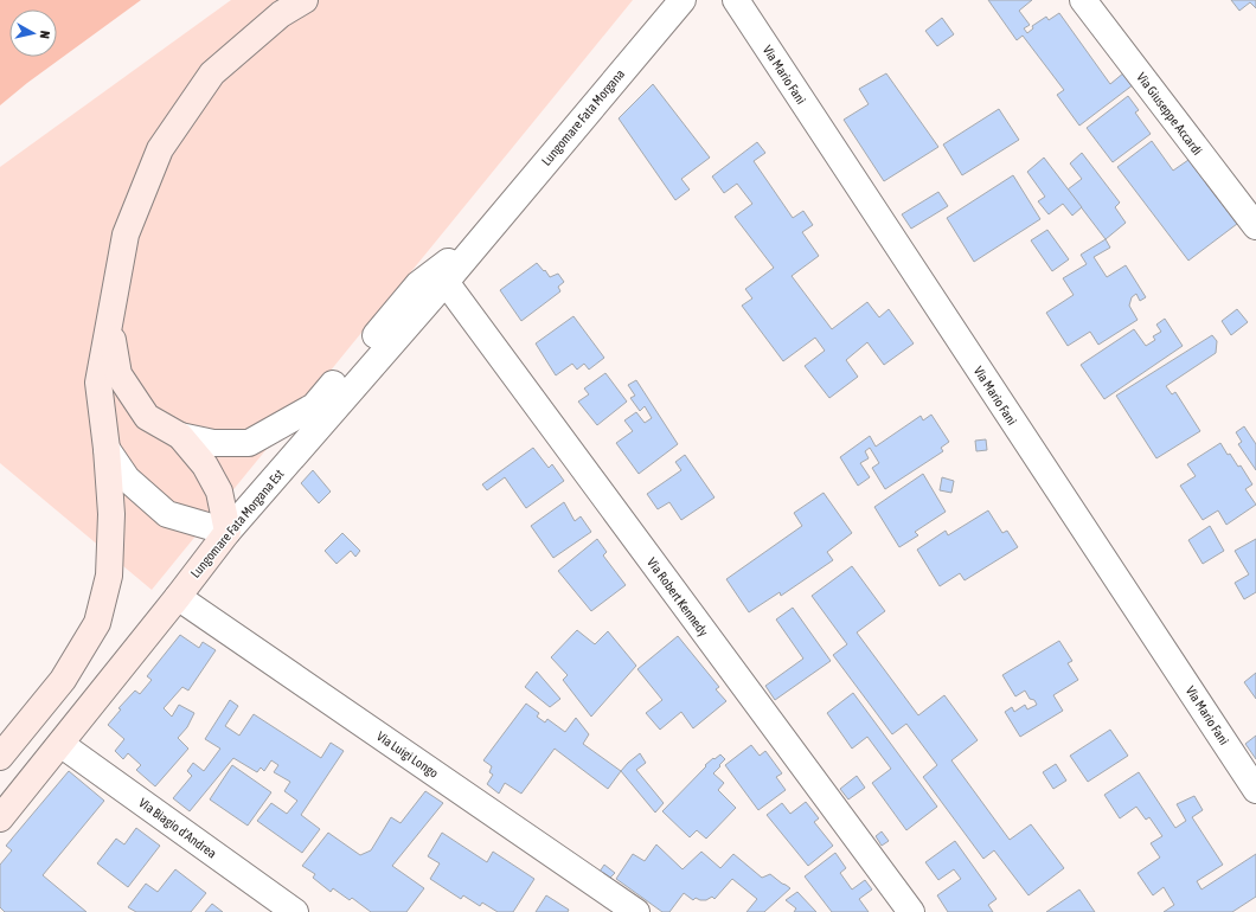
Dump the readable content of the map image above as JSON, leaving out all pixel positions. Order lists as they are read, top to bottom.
{
  "streets": {
    "main road": ["Lungomare Fata Morgana Est"],
    "street": [
      "Via Mario Fani",
      "Via Giuseppe Accardi",
      "Lungomare Fata Morgana",
      "Via Robert Kennedy",
      "Via Luigi Longo",
      "Via Biagio d'Andrea"
    ]
  },
  "crossings": [
    ["Lungomare Fata Morgana", "Lungomare Fata Morgana Est"],
    ["Lungomare Fata Morgana Est", "Via Robert Kennedy"],
    ["Lungomare Fata Morgana Est", "Via Luigi Longo"],
    ["Lungomare Fata Morgana Est", "Via Biagio d'Andrea"]
  ],
  "north": "right"
}
